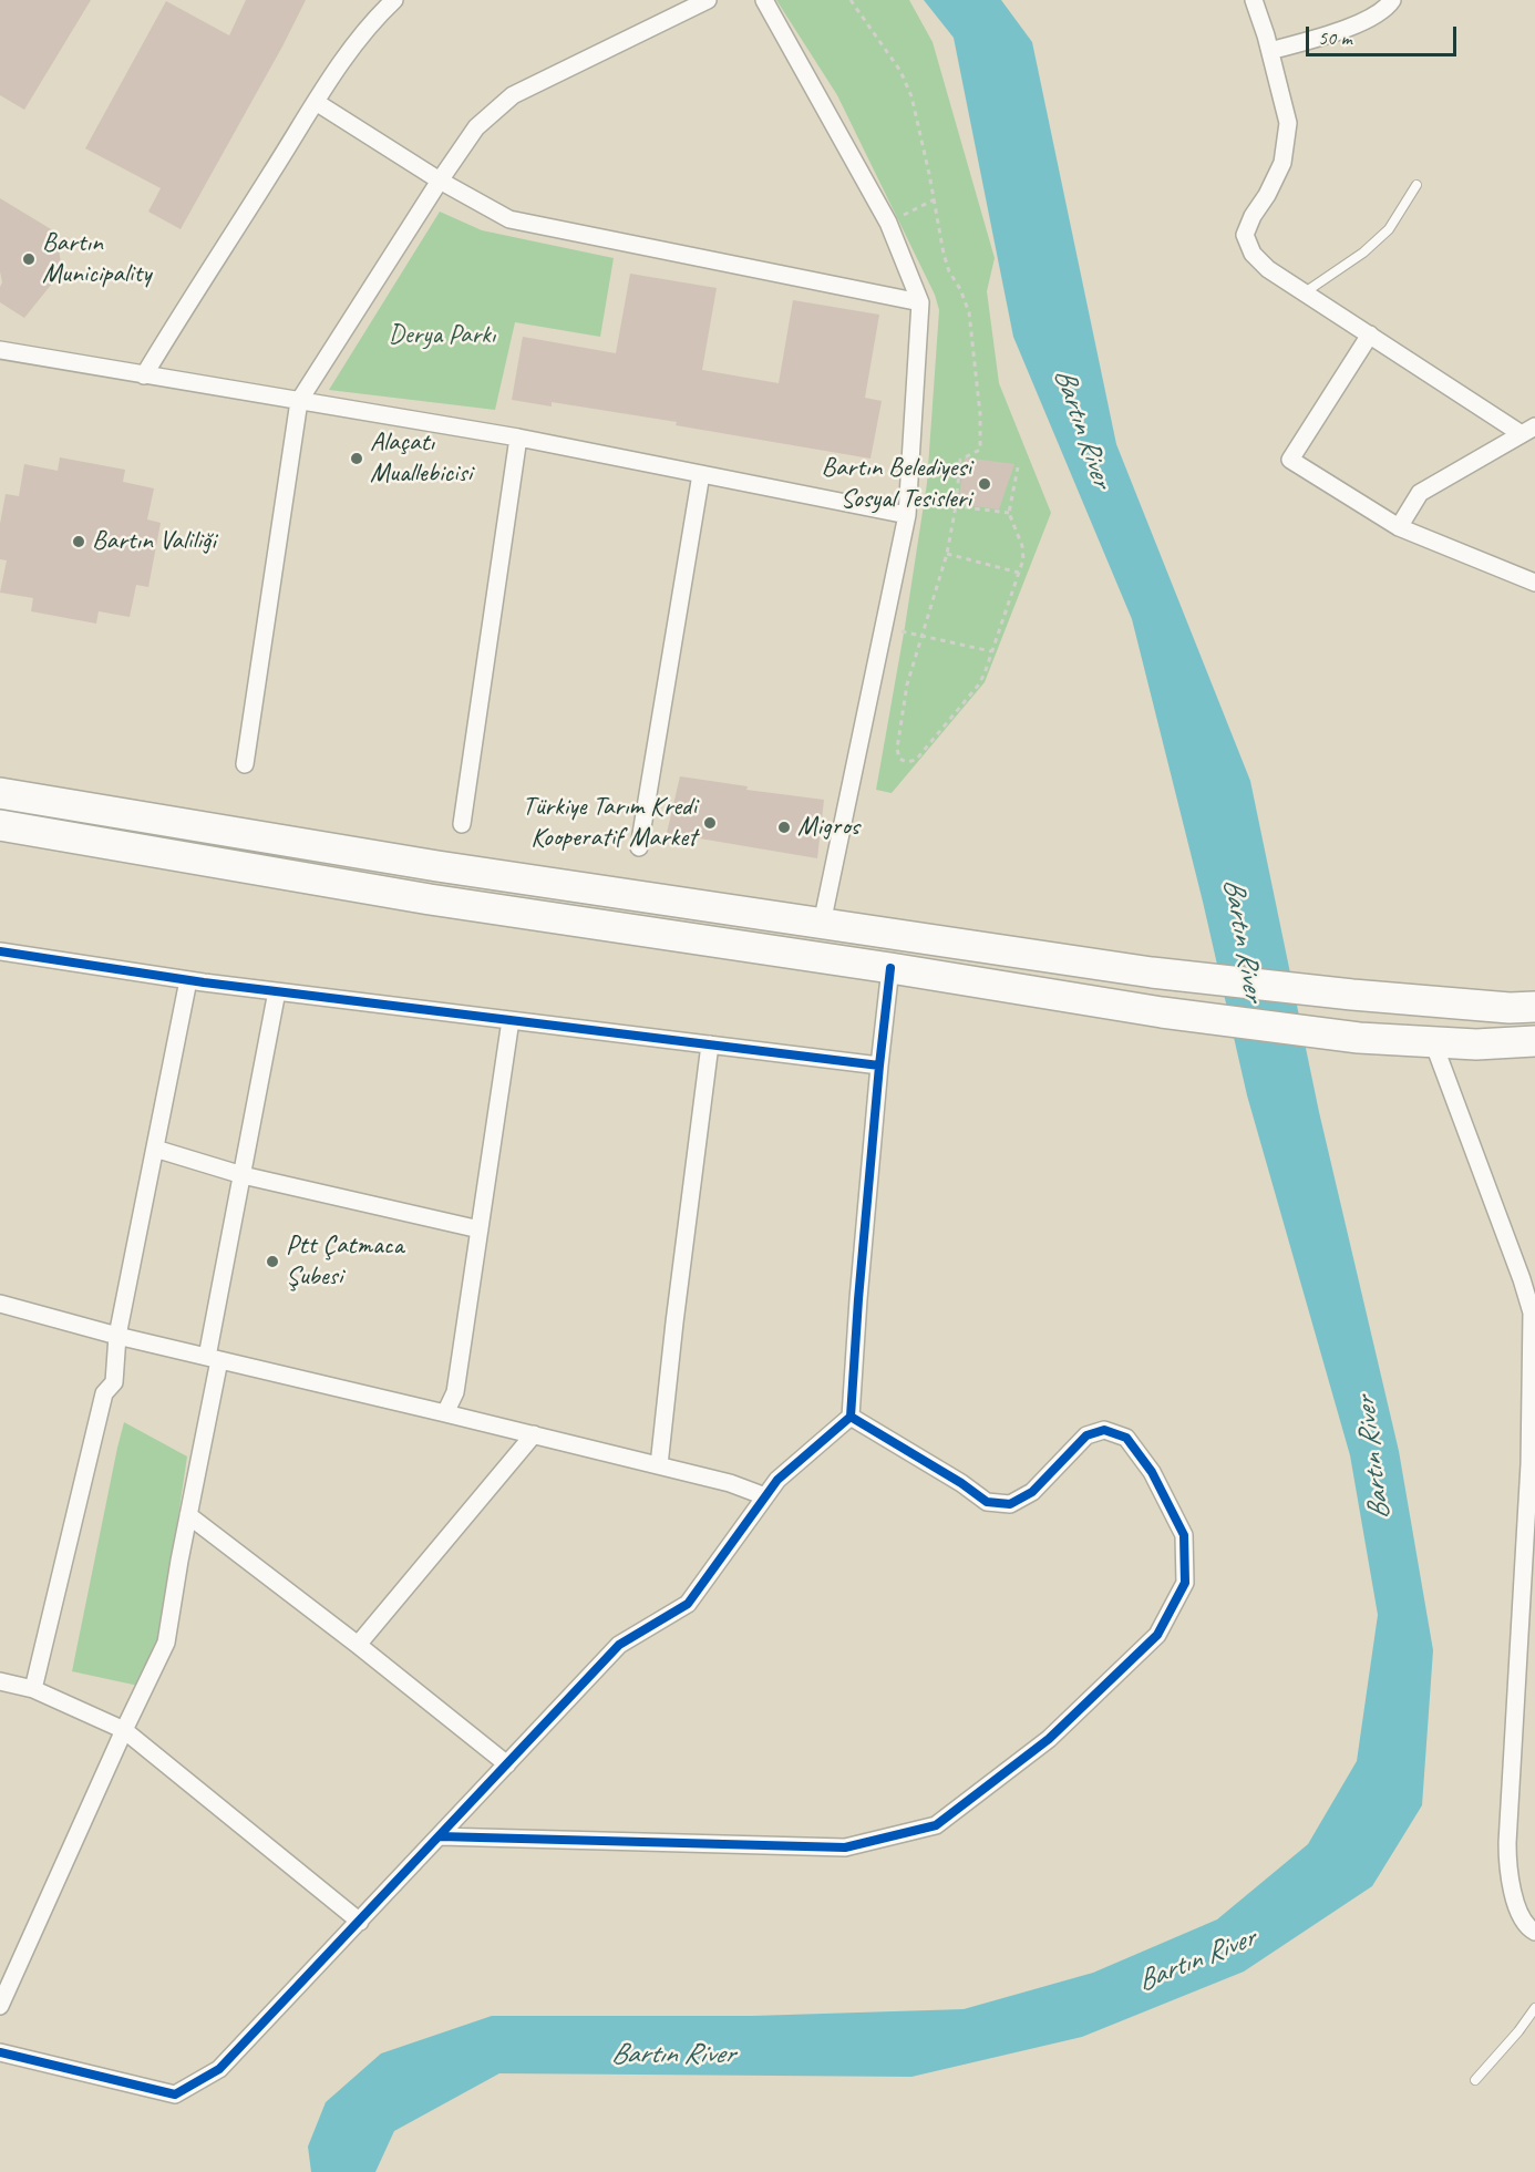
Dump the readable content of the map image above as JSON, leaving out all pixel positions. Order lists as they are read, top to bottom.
{
  "water": ["Bartın River"],
  "parks": ["Derya Parkı"],
  "places": [
    "Bartın Municipality",
    "Alaçatı Muallebicisi",
    "Bartın Belediyesi Sosyal Tesisleri",
    "Bartın Valiliği",
    "Türkiye Tarım Kredi Kooperatif Market",
    "Migros",
    "Ptt Çatmaca Şubesi"
  ],
  "scale_bar": "50 m"
}
